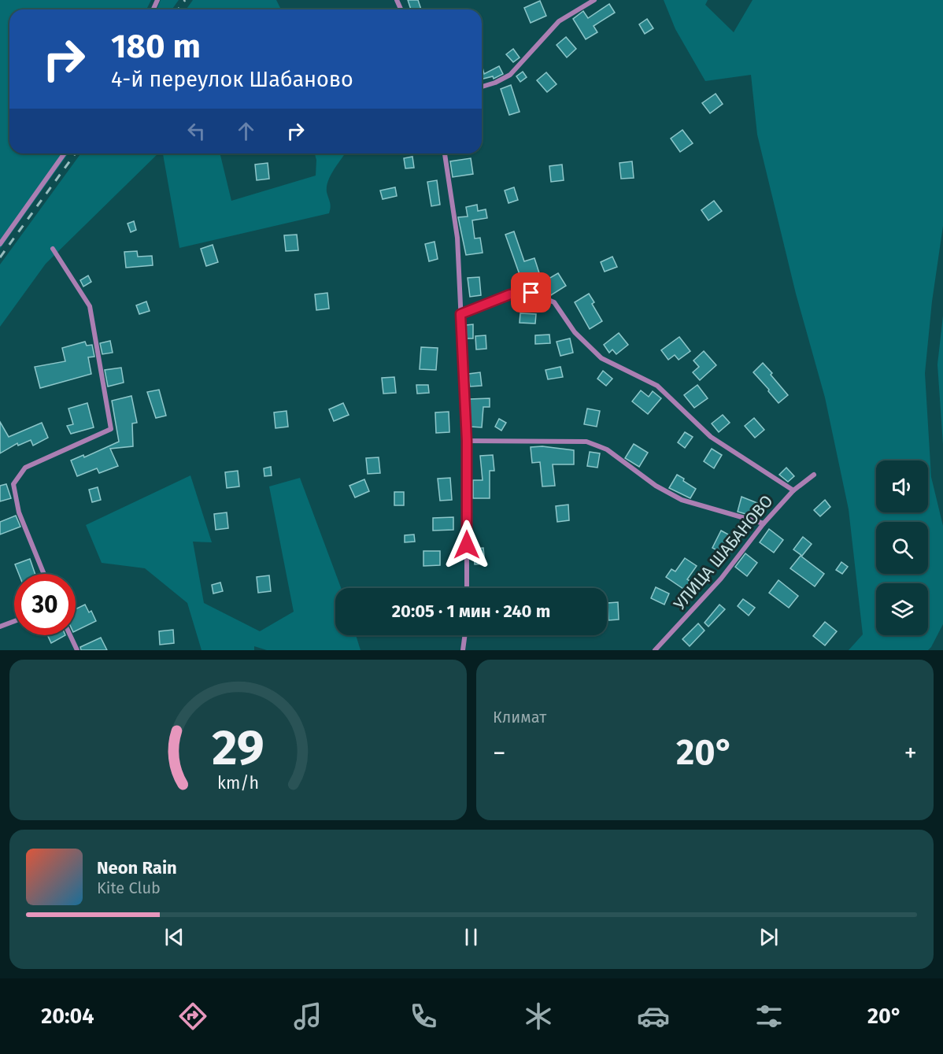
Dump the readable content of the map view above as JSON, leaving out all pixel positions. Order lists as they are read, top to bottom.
{
  "streets": {
    "street": ["УЛИЦА ШАБАНОВО"]
  },
  "page": {
    "turn": ["180 m", "4-й переулок Шабаново"],
    "limit": "30",
    "trip": "20:05 · 1 мин · 240 m",
    "tile": "Климат",
    "heat": ["−", "20°", "+"],
    "song": ["Neon Rain", "Kite Club"],
    "tabs": ["20:04", "20°"],
    "gauge": ["29", "km/h"]
  }
}
